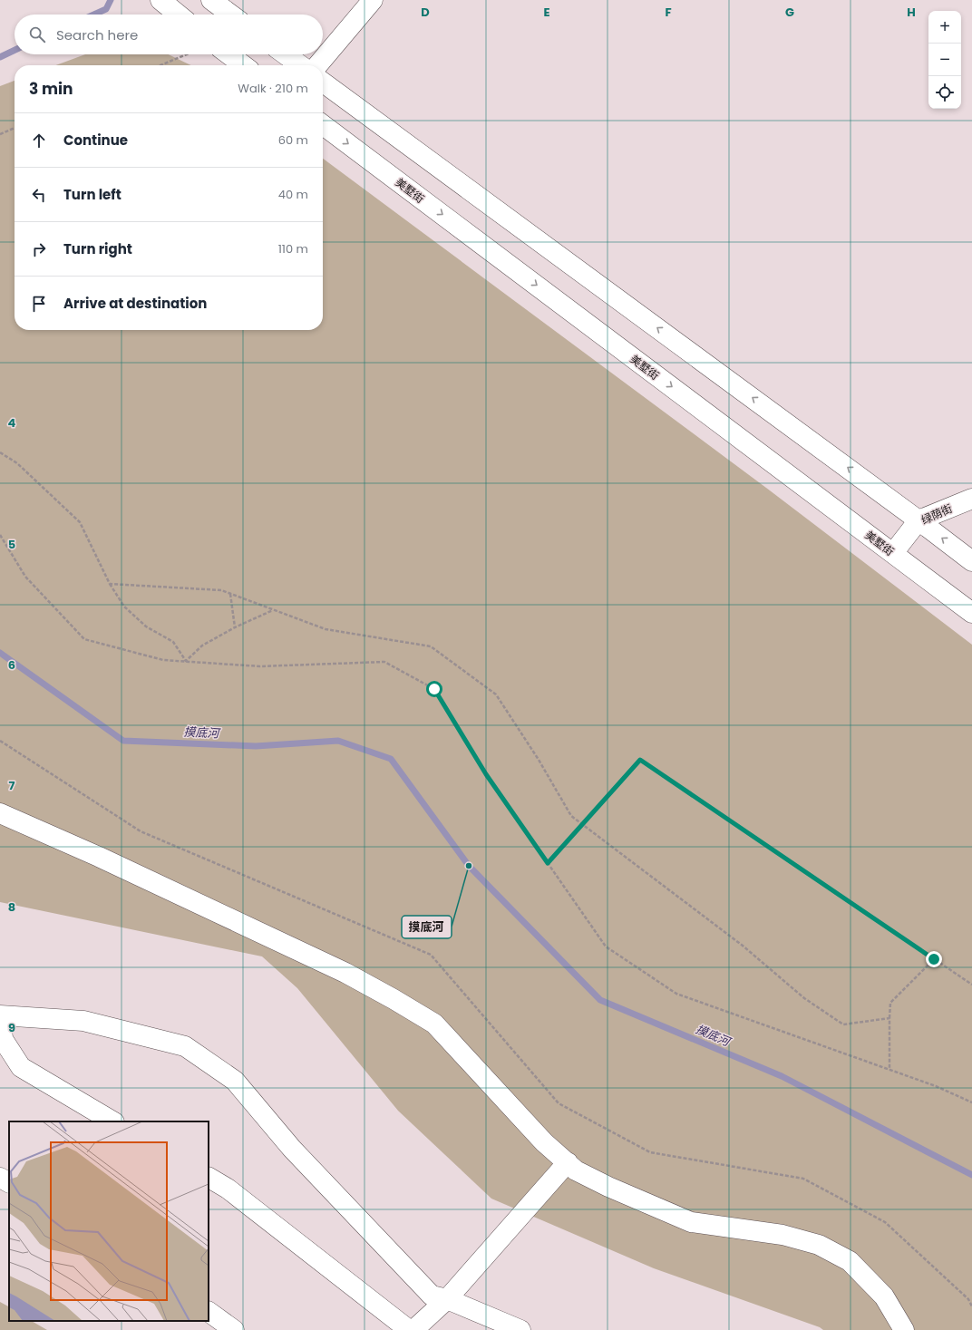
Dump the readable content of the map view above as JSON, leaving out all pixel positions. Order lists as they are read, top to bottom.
{
  "streets": {
    "street": ["美墅街", "绿荫街"]
  },
  "crossings": [
    ["美墅街", "绿荫街"]
  ],
  "water": ["摸底河"],
  "places": ["摸底河"],
  "page": {
    "map_buttons": ["+", "−"],
    "search": "Search here",
    "heading": ["3 min", "Walk · 210 m"],
    "list": [
      ["Continue", "60 m"],
      ["Turn left", "40 m"],
      ["Turn right", "110 m"],
      "Arrive at destination"
    ]
  },
  "grid": {
    "columns": [
      "D",
      "E",
      "F",
      "G",
      "H"
    ],
    "rows": [
      "4",
      "5",
      "6",
      "7",
      "8",
      "9"
    ]
  }
}
